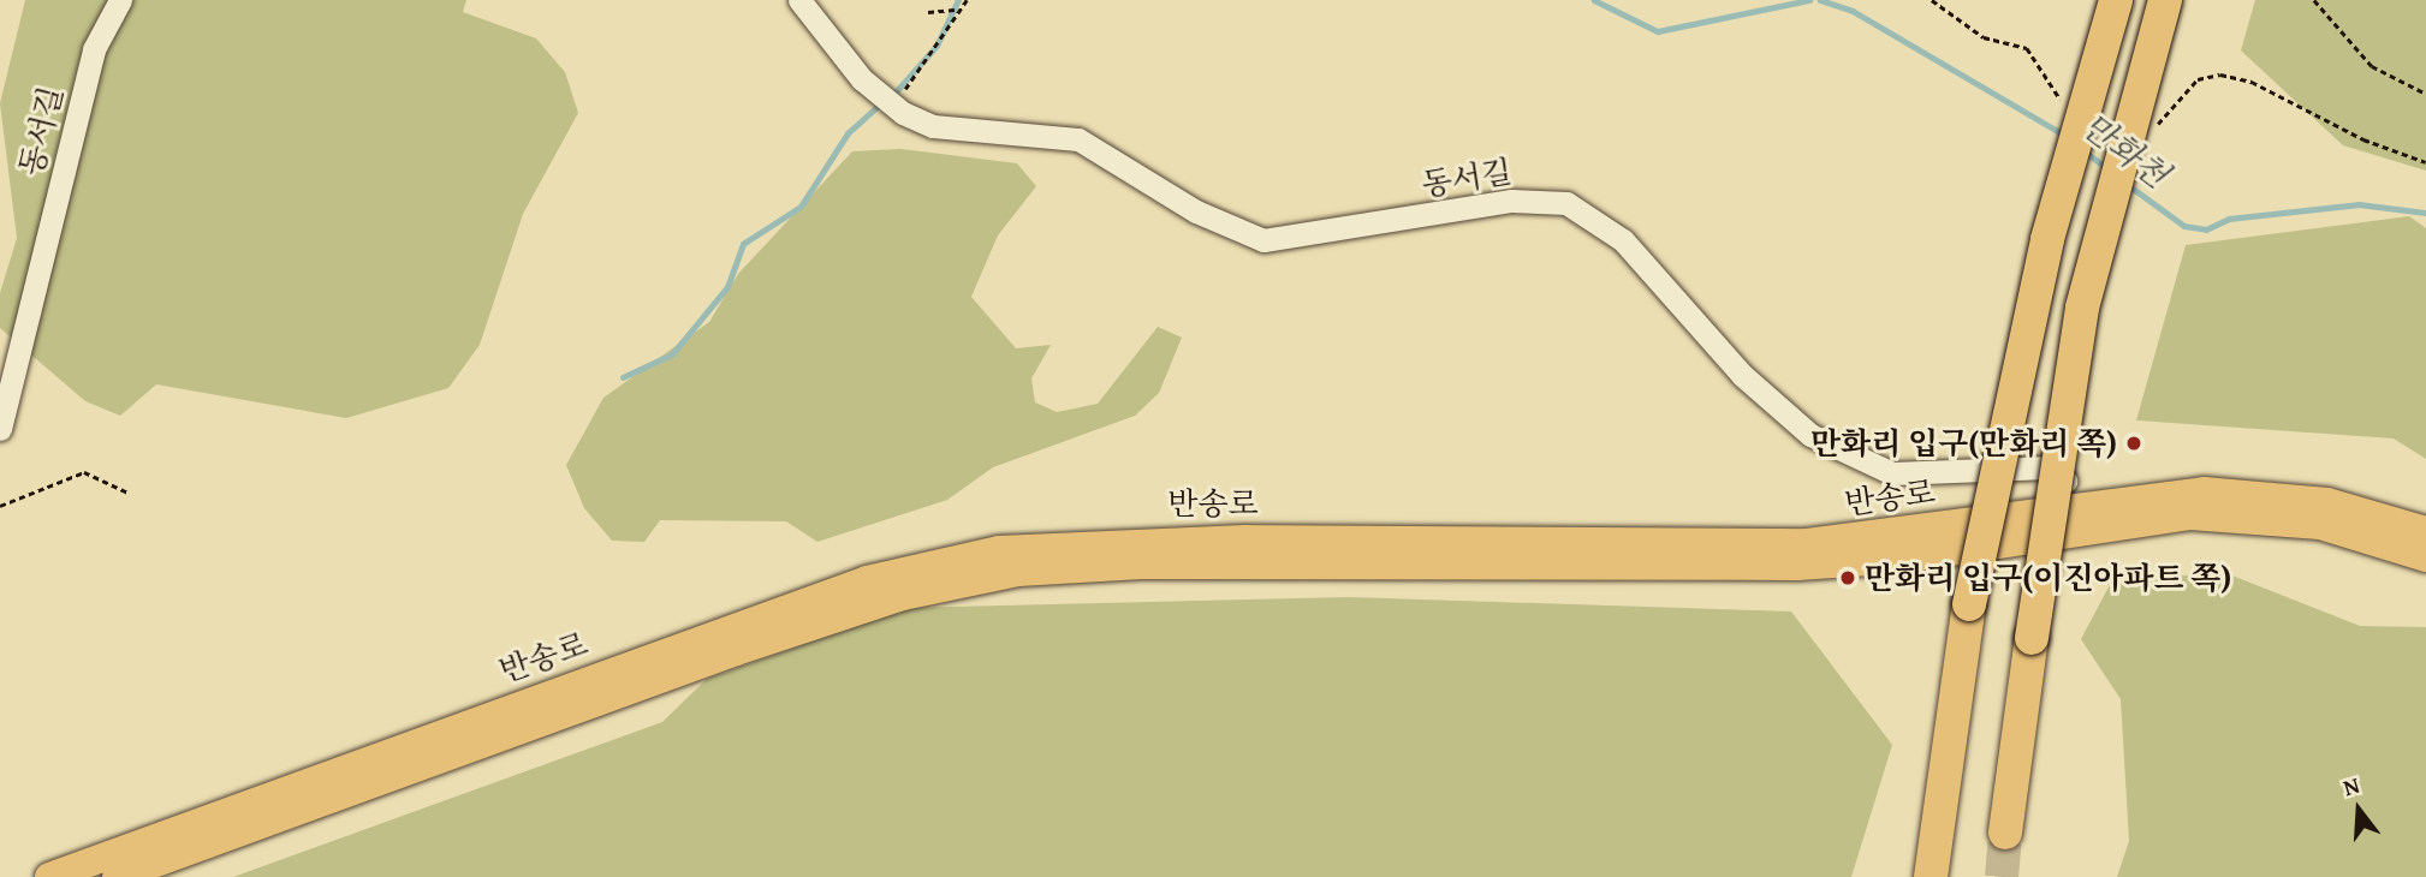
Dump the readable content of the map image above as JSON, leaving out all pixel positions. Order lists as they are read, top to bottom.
{
  "streets": {
    "main road": ["반송로"],
    "street": ["동서길"]
  },
  "crossings": [
    ["동서길", "반송로"]
  ],
  "water": ["만화천"],
  "places": ["만화리 입구(만화리 쪽)", "만화리 입구(이진아파트 쪽)"],
  "north": "top"
}
